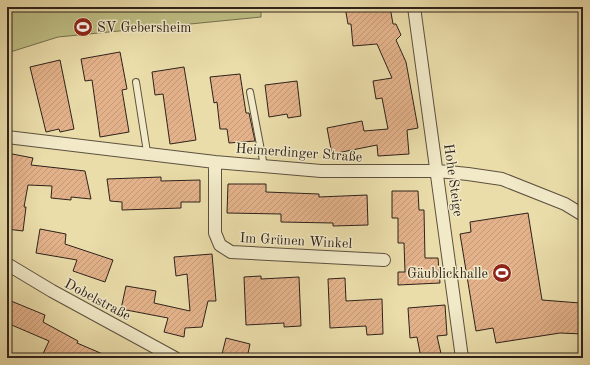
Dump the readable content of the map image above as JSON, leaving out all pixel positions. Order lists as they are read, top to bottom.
{
  "streets": {
    "street": [
      "Heimerdinger Straße",
      "Hohe Steige",
      "Im Grünen Winkel",
      "Dobelstraße"
    ]
  },
  "crossings": [
    ["Heimerdinger Straße", "Hohe Steige"],
    ["Heimerdinger Straße", "Im Grünen Winkel"]
  ],
  "places": {
    "sports": ["SV Gebersheim", "Gäublickhalle"]
  }
}
